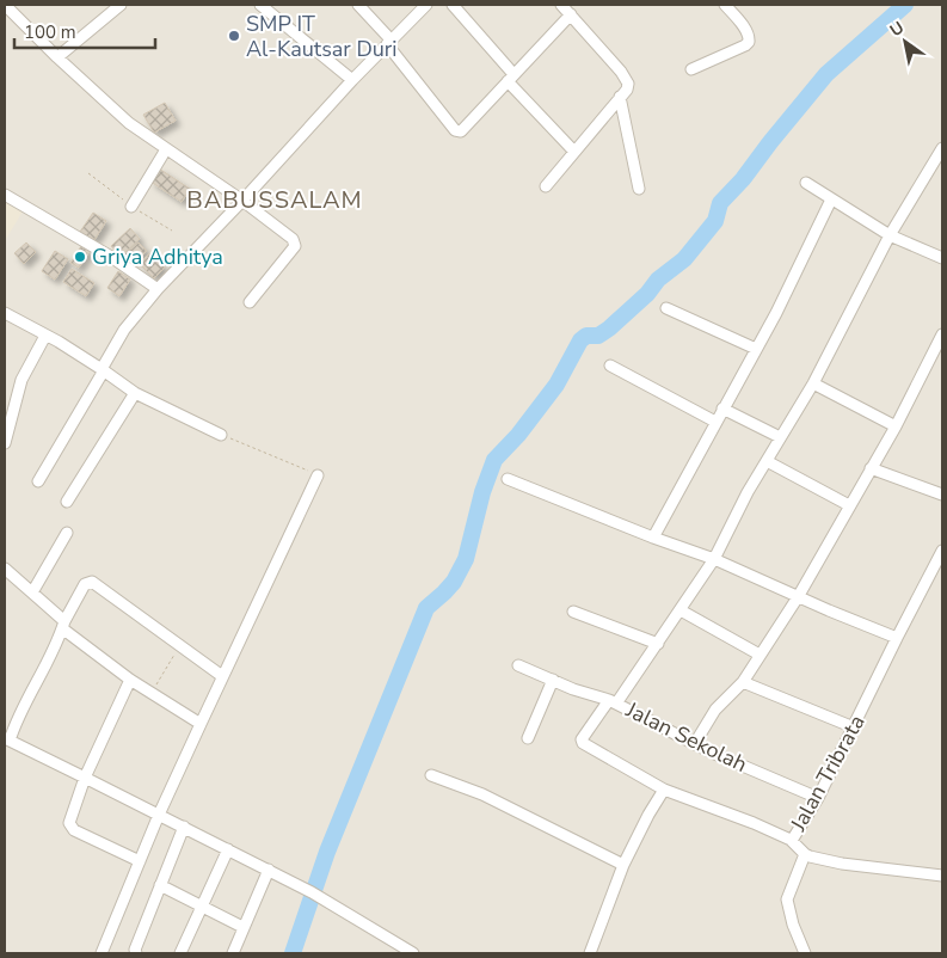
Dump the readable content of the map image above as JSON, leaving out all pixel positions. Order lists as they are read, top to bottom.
{
  "streets": {
    "street": ["Jalan Sekolah", "Jalan Tribrata"]
  },
  "crossings": [
    ["Jalan Sekolah", "Jalan Tribrata"]
  ],
  "districts": ["BABUSSALAM"],
  "places": ["SMP IT Al-Kautsar Duri", "Griya Adhitya"],
  "scale_bar": "100 m",
  "north": "top left"
}
